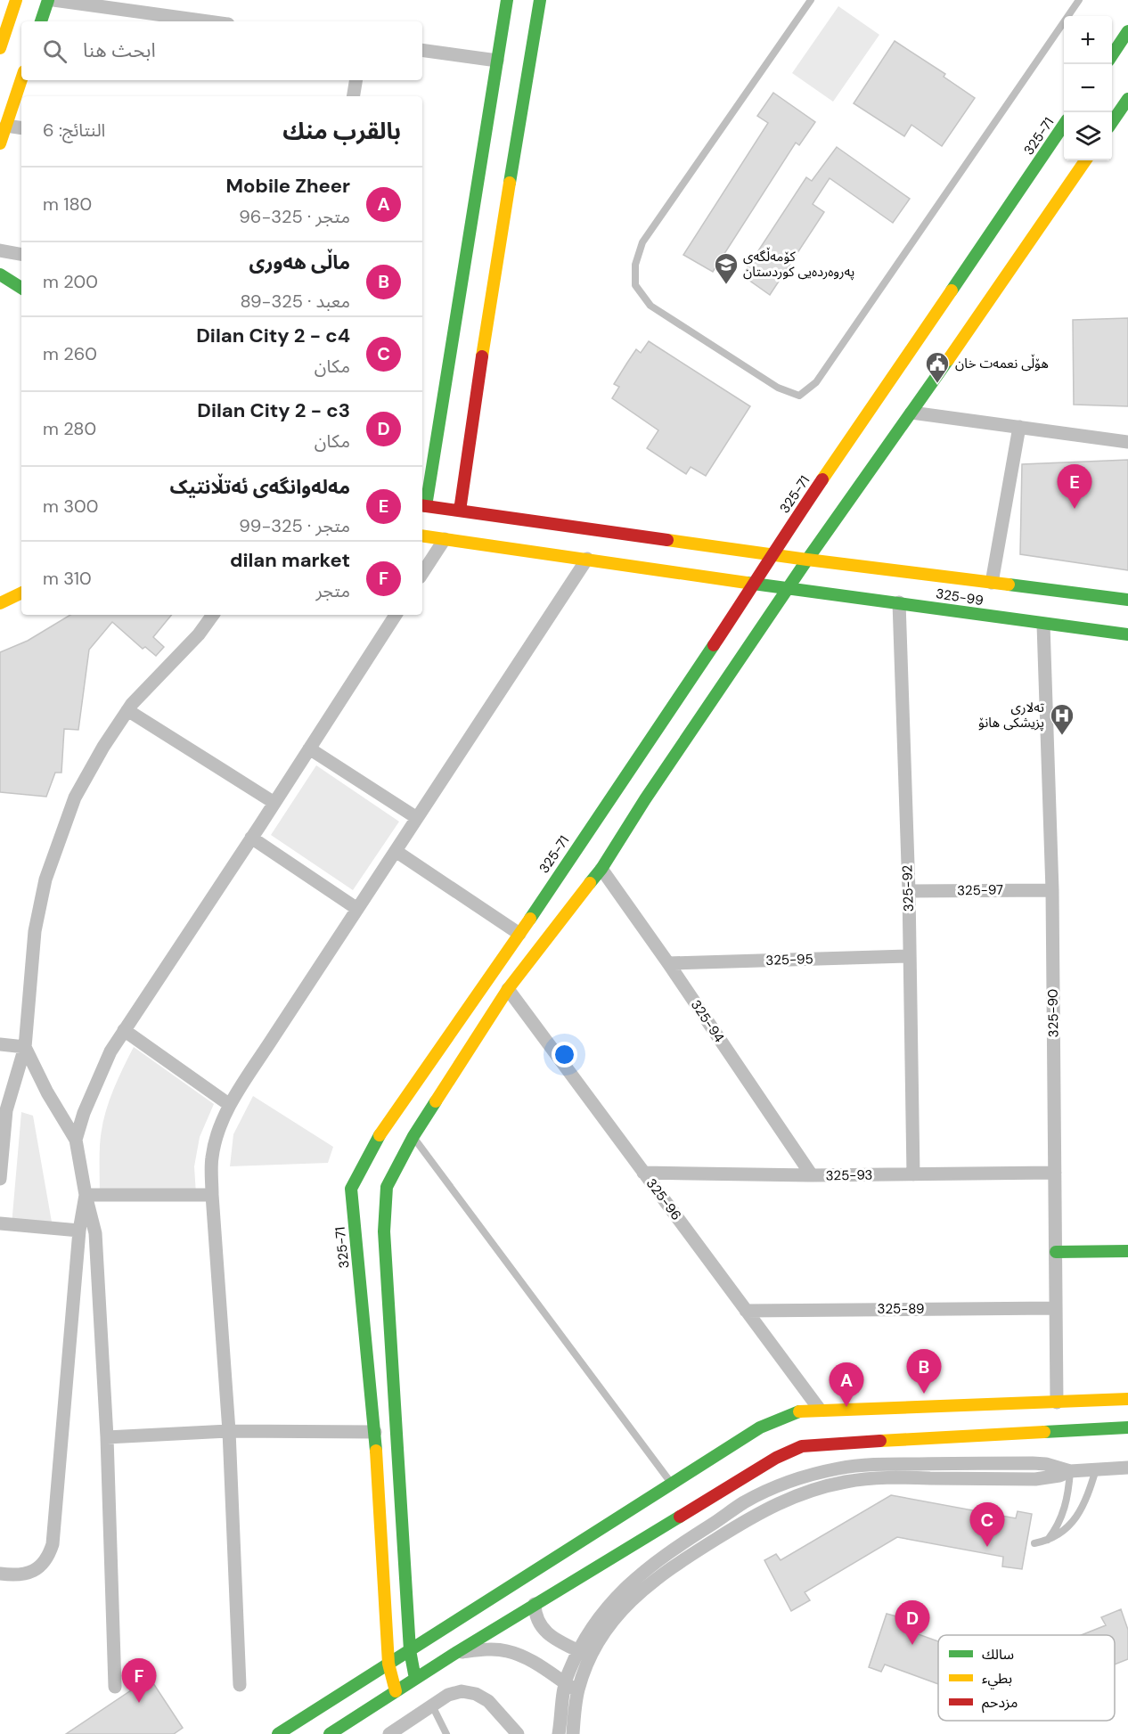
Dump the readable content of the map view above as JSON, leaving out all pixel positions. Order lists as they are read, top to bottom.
{
  "streets": {
    "street": [
      "325-71",
      "325-99",
      "325-92",
      "325-97",
      "325-95",
      "325-90",
      "325-94",
      "325-93",
      "325-96",
      "325-89"
    ]
  },
  "crossings": [
    ["325-71", "325-99"],
    ["325-99", "325-92"],
    ["325-99", "325-90"],
    ["325-92", "325-97"],
    ["325-92", "325-95"],
    ["325-92", "325-93"],
    ["325-97", "325-90"],
    ["325-95", "325-94"],
    ["325-90", "325-93"],
    ["325-90", "325-89"],
    ["325-94", "325-93"],
    ["325-93", "325-96"],
    ["325-96", "325-89"]
  ],
  "places": {
    "school or university": ["كۆمەڵگەی پەروەردەیی كوردستان"],
    "public building": ["هۆڵی نعمەت خان"],
    "hospital": ["تەلاری پزیشکی هانۆ"]
  },
  "legend": ["سالك", "بطيء", "مزدحم"],
  "page": {
    "map_buttons": ["+", "−"],
    "search": "ابحث هنا",
    "heading": ["بالقرب منك", "النتائج: 6"],
    "list": [
      {
        "mark": "A",
        "name": "Mobile Zheer",
        "note": "متجر · 325-96",
        "value": "180 m"
      },
      {
        "mark": "B",
        "name": "ماڵی هەوری",
        "note": "معبد · 325-89",
        "value": "200 m"
      },
      {
        "mark": "C",
        "name": "Dilan City 2 - c4",
        "note": "مكان",
        "value": "260 m"
      },
      {
        "mark": "D",
        "name": "Dilan City 2 - c3",
        "note": "مكان",
        "value": "280 m"
      },
      {
        "mark": "E",
        "name": "مەلەوانگەی ئەتڵانتیک",
        "note": "متجر · 325-99",
        "value": "300 m"
      },
      {
        "mark": "F",
        "name": "dilan market",
        "note": "متجر",
        "value": "310 m"
      }
    ],
    "pins": [
      "E",
      "B",
      "A",
      "C",
      "D",
      "F"
    ]
  }
}
